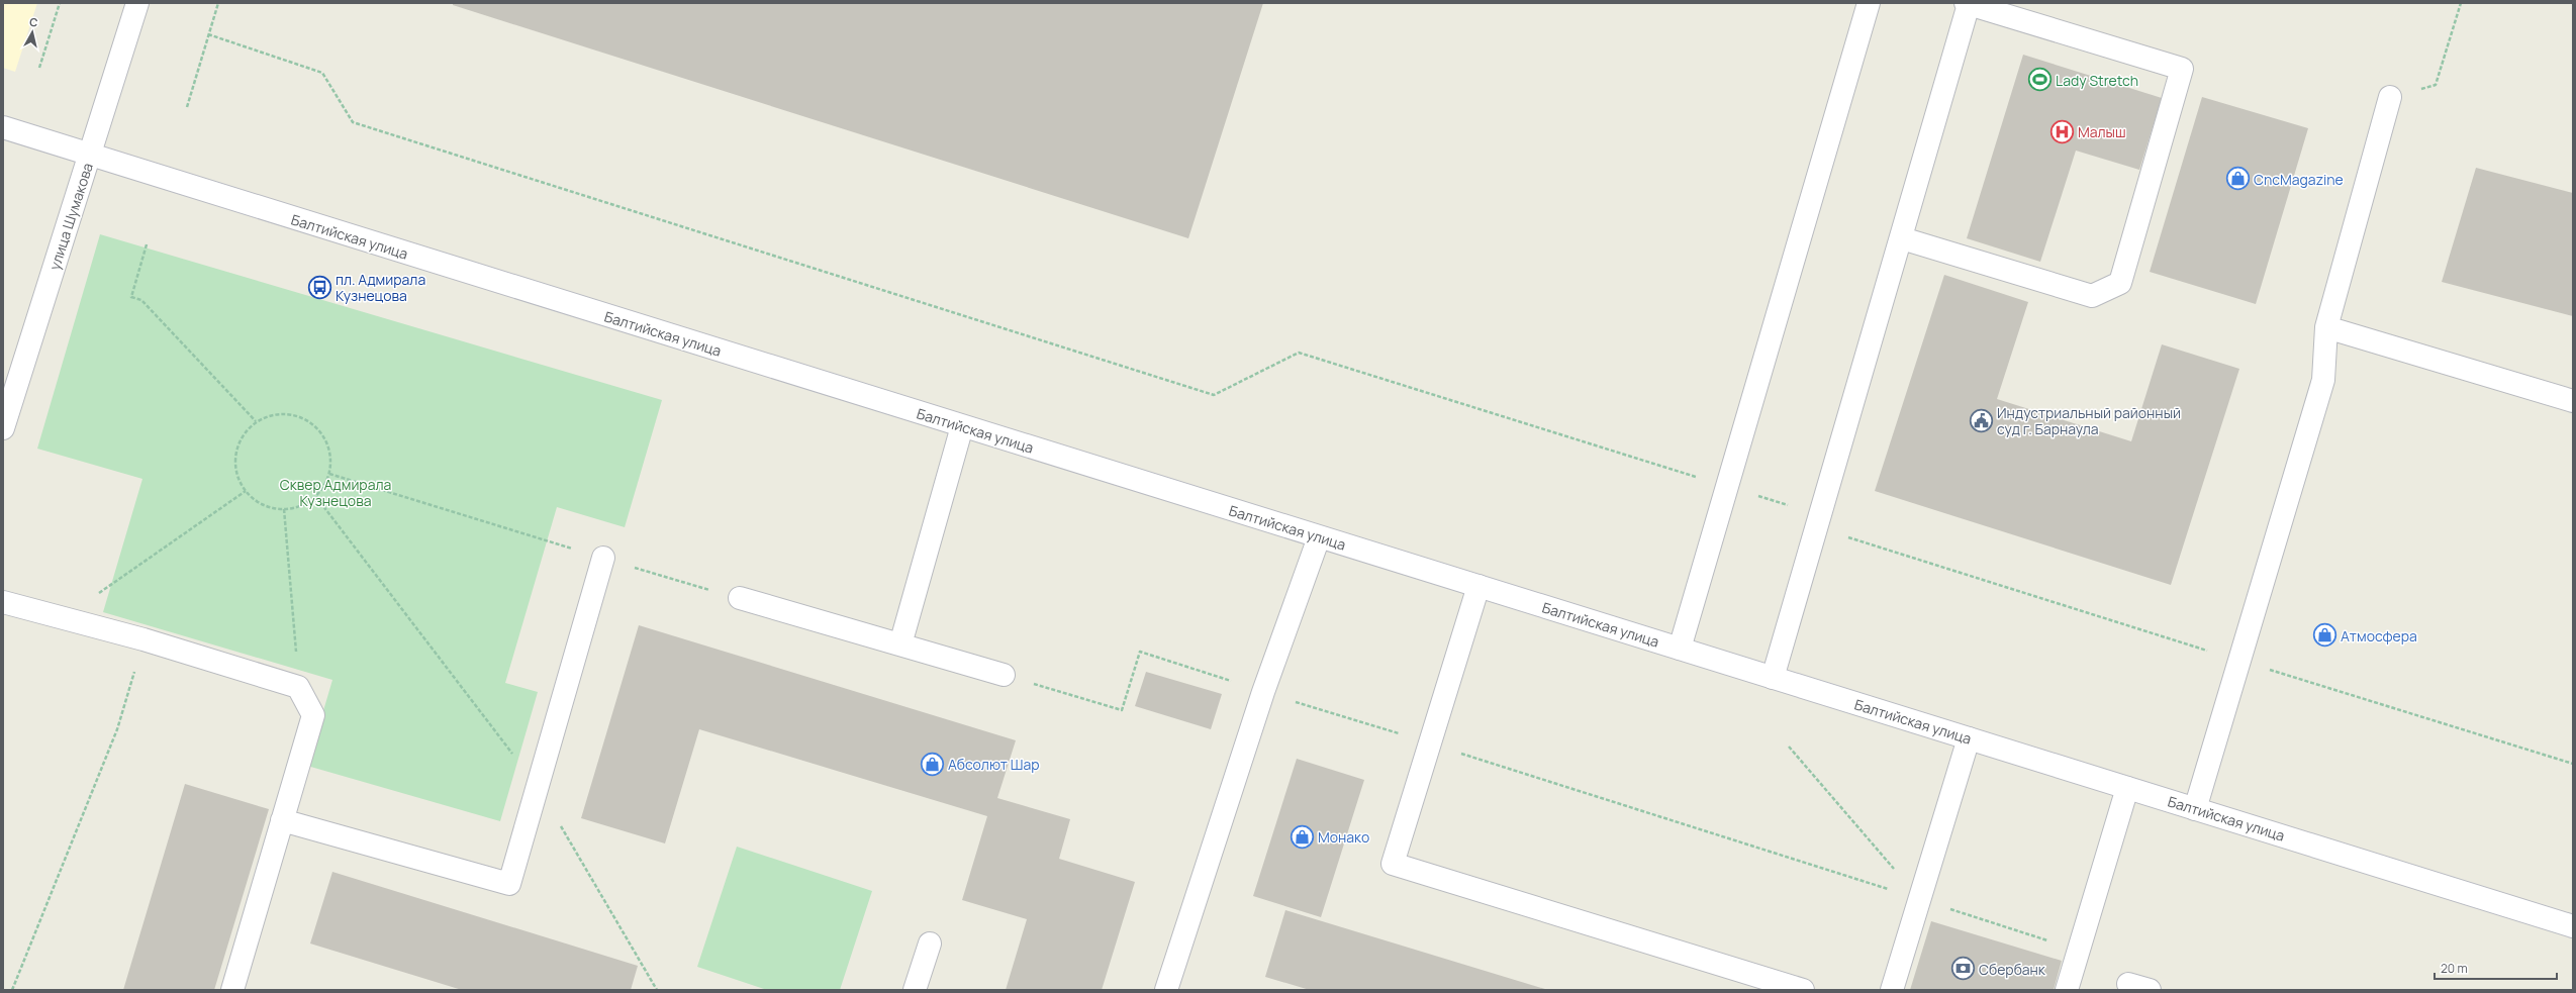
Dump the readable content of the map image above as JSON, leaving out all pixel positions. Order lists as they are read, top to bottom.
{
  "streets": {
    "main road": ["улица Шумакова", "Балтийская улица"]
  },
  "crossings": [
    ["улица Шумакова", "Балтийская улица"]
  ],
  "parks": ["Сквер Адмирала Кузнецова"],
  "places": {
    "sports": ["Lady Stretch"],
    "hospital": ["Малыш"],
    "shop": [
      "CncMagazine",
      "Атмосфера",
      "Абсолют Шар",
      "Монако"
    ],
    "bus stop": ["пл. Адмирала Кузнецова"],
    "public building": ["Индустриальный районный суд г. Барнаула"],
    "bank": ["Сбербанк"]
  },
  "scale_bar": "20 m",
  "north": "top"
}
